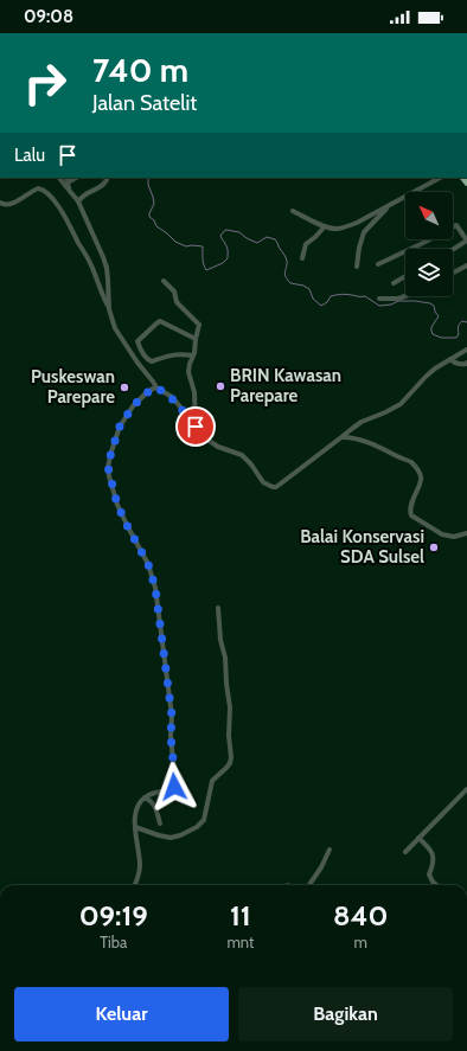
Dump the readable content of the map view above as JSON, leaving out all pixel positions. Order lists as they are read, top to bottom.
{
  "places": ["BRIN Kawasan Parepare", "Puskeswan Parepare", "Balai Konservasi SDA Sulsel"],
  "north": "top left",
  "page": {
    "status": "09:08",
    "turn": ["740 m", "Jalan Satelit"],
    "then": "Lalu",
    "eta": [
      "09:19",
      "Tiba",
      "11",
      "mnt",
      "840",
      "m"
    ],
    "buttons": ["Keluar", "Bagikan"]
  }
}
